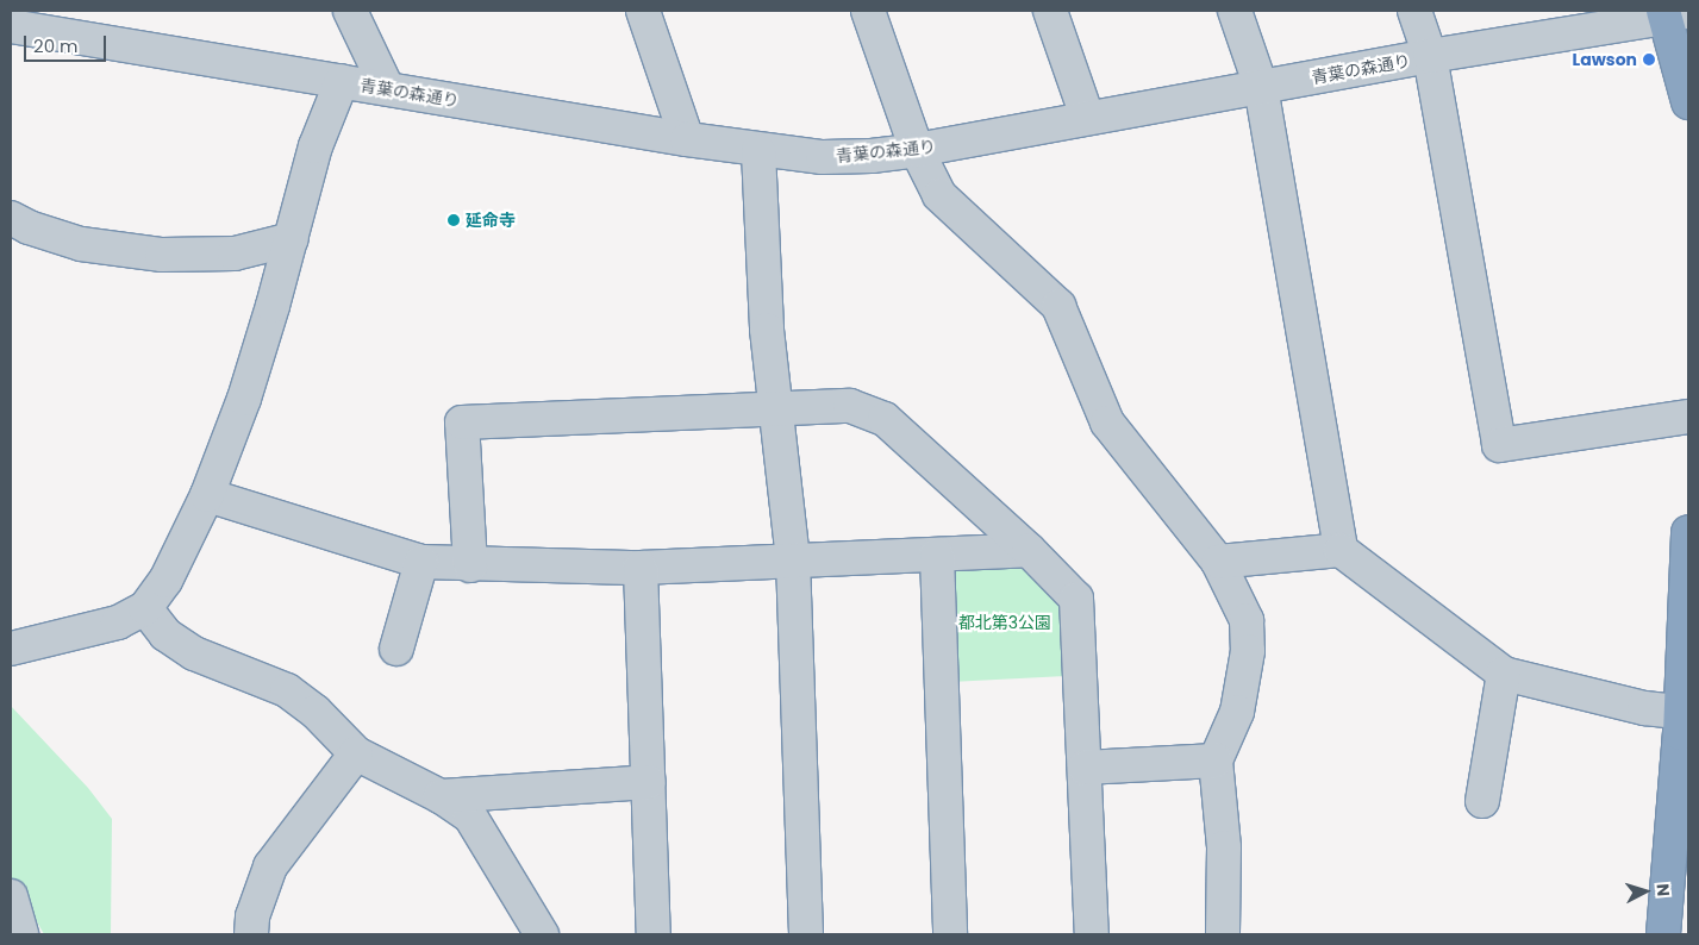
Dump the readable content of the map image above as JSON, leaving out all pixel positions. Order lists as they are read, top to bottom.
{
  "streets": {
    "street": ["青葉の森通り"]
  },
  "parks": ["都北第3公園"],
  "places": ["Lawson", "延命寺"],
  "scale_bar": "20 m",
  "north": "right"
}
